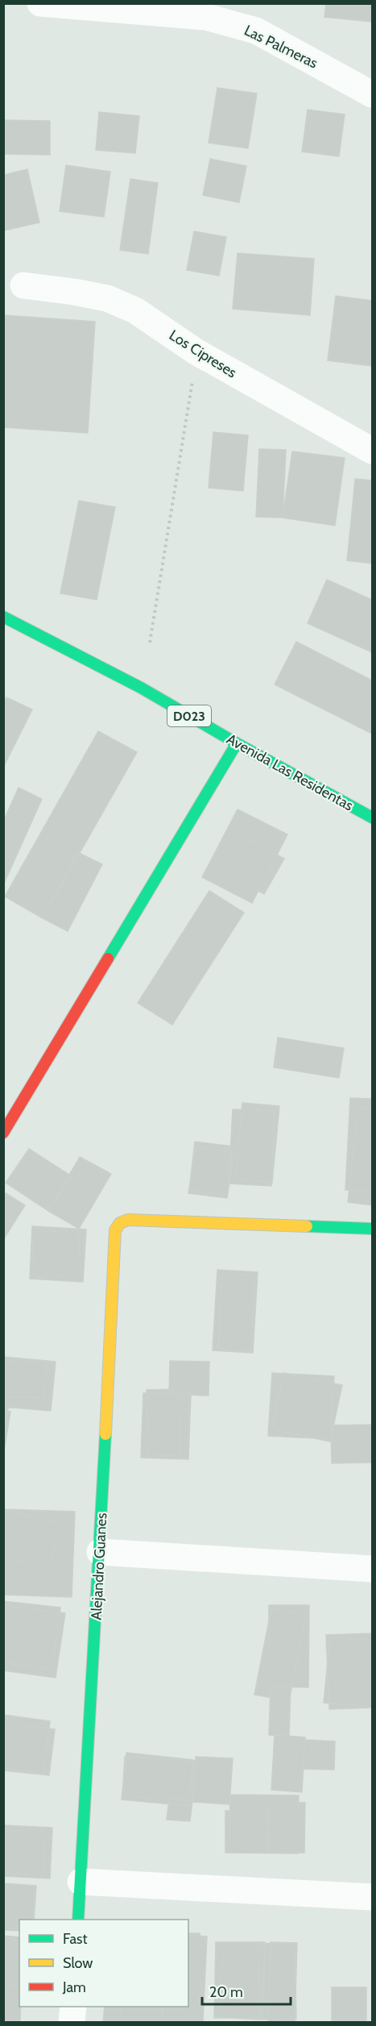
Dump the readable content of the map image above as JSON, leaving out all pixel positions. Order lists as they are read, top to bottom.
{
  "streets": {
    "street": [
      "Las Palmeras",
      "Los Cipreses",
      "D023",
      "Avenida Las Residentas",
      "Alejandro Guanes"
    ]
  },
  "legend": ["Fast", "Slow", "Jam"],
  "scale_bar": "20 m"
}
